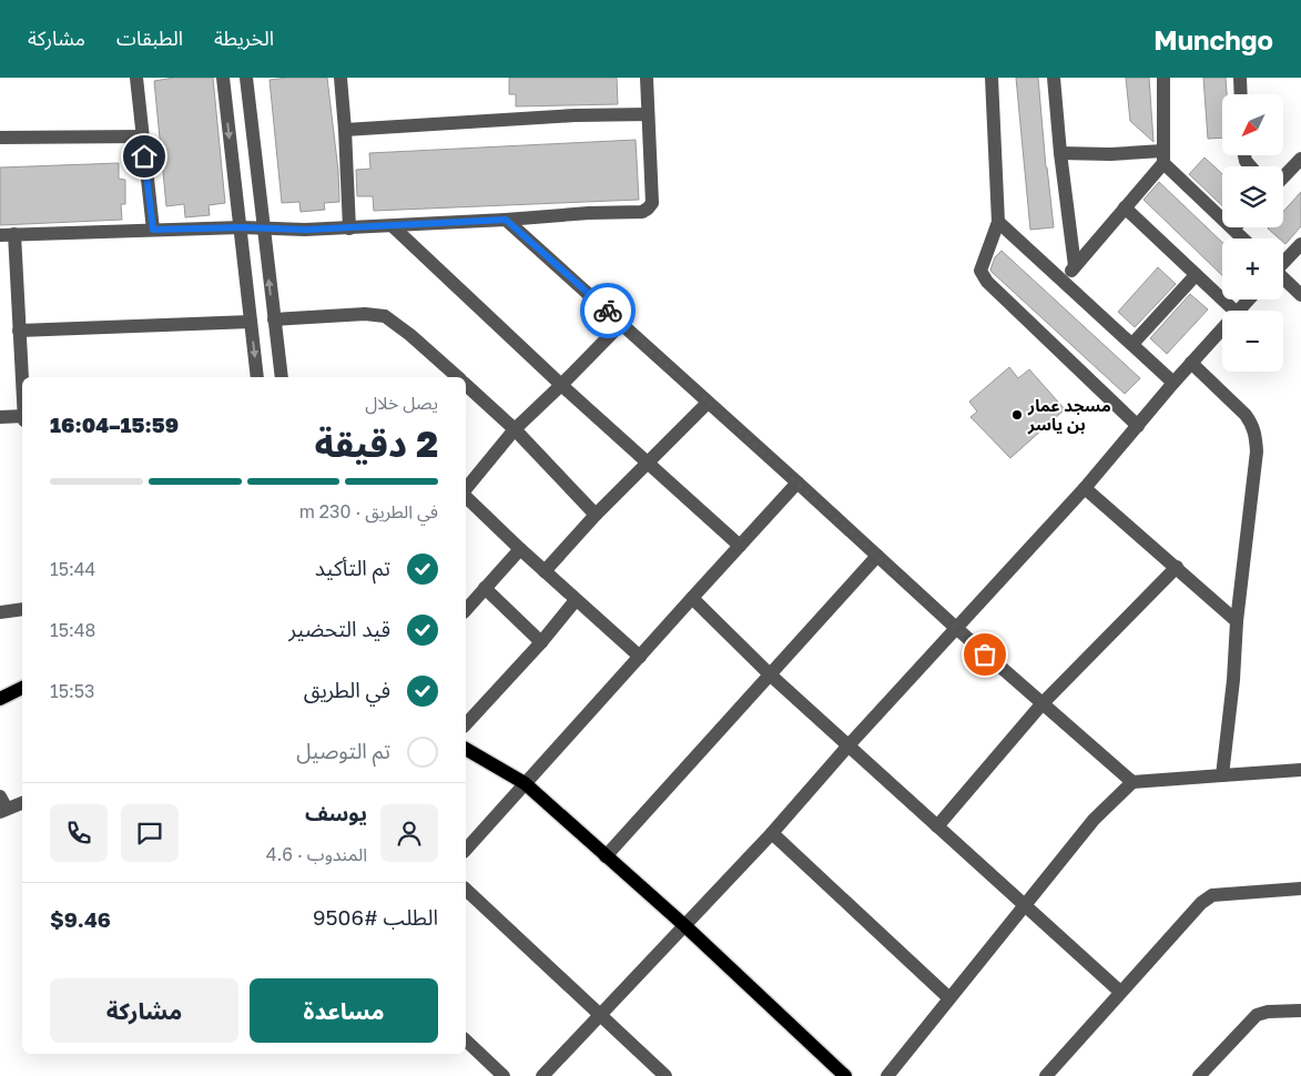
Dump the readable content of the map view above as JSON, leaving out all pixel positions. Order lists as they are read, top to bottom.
{
  "places": ["مسجد عمار بن ياسر"],
  "north": "bottom left",
  "page": {
    "header": "Munchgo",
    "nav": ["الخريطة", "الطبقات", "مشاركة"],
    "map_buttons": ["+", "−"],
    "heading": ["2 دقيقة", "يصل خلال", "15:59–16:04"],
    "panel": [
      "يوسف",
      "المندوب · 4.6",
      "الطلب #9506",
      "$9.46"
    ],
    "bar": "في الطريق · 230 m",
    "list": [
      ["تم التأكيد", "15:44"],
      ["قيد التحضير", "15:48"],
      ["في الطريق", "15:53"],
      "تم التوصيل"
    ],
    "buttons": ["مساعدة", "مشاركة"]
  }
}
